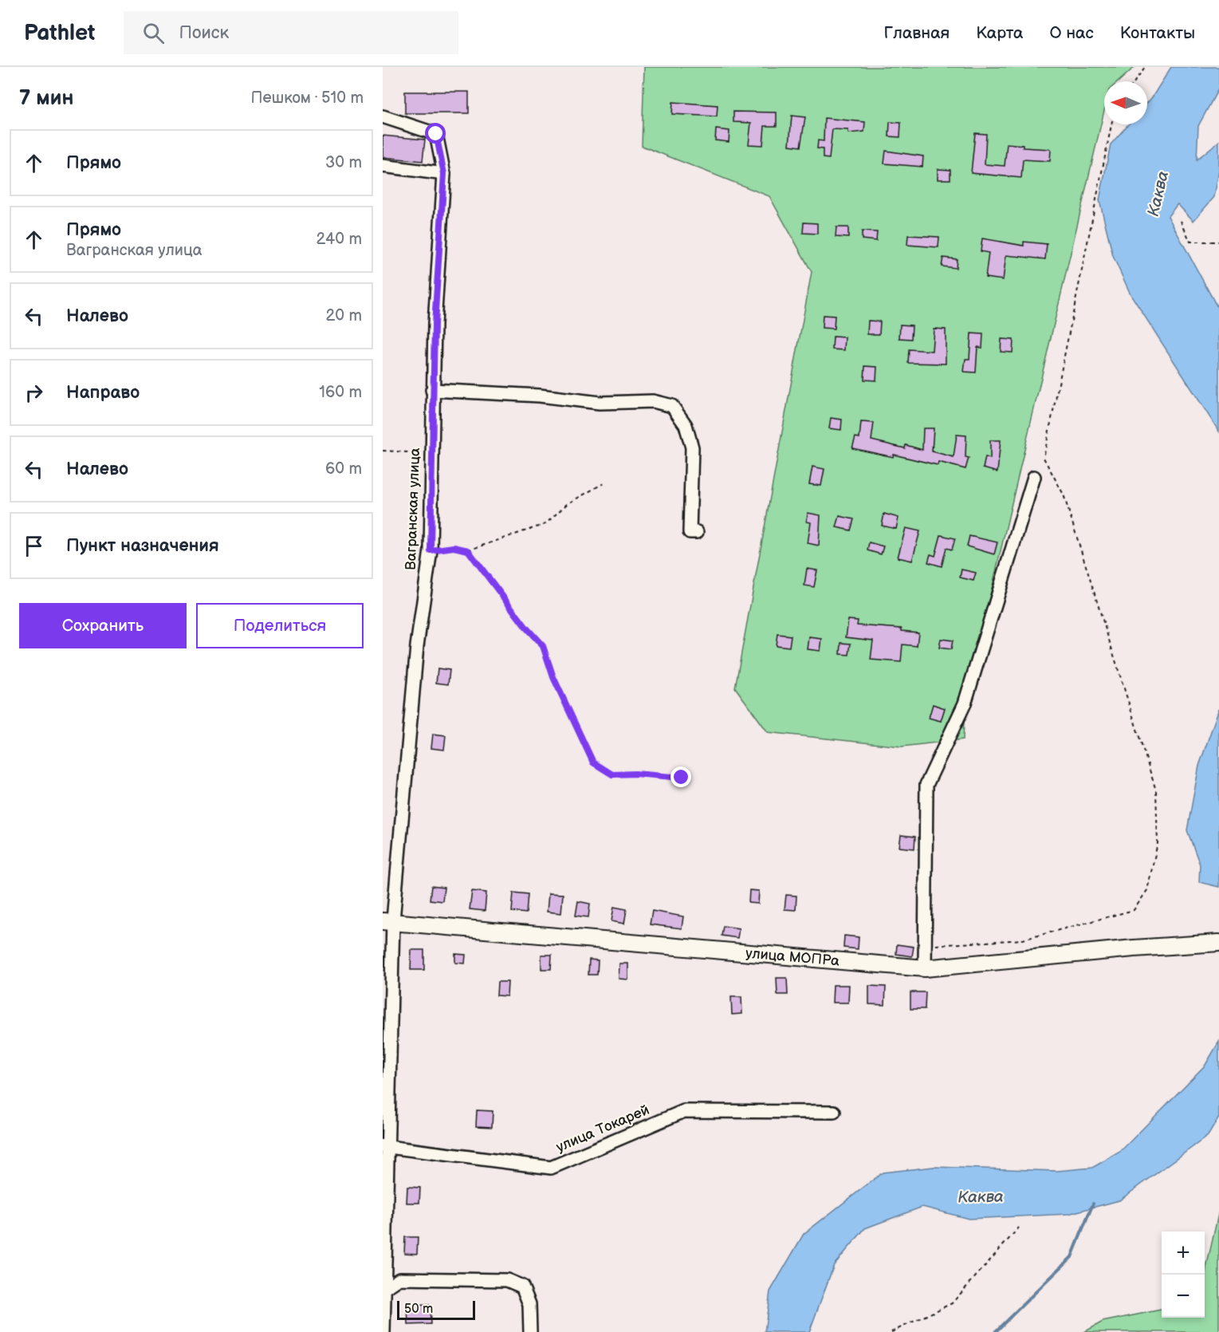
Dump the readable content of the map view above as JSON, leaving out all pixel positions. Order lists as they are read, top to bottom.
{
  "streets": {
    "main road": ["улица МОПРа"],
    "street": ["Вагранская улица", "улица Токарей"]
  },
  "crossings": [
    ["Вагранская улица", "улица МОПРа"],
    ["Вагранская улица", "улица Токарей"]
  ],
  "water": ["Каква"],
  "scale_bar": "50 m",
  "north": "left",
  "page": {
    "header": "Pathlet",
    "search": "Поиск",
    "nav": [
      "Главная",
      "Карта",
      "О нас",
      "Контакты"
    ],
    "heading": ["7 мин", "Пешком · 510 m"],
    "list": [
      ["Прямо", "30 m"],
      ["Прямо", "Вагранская улица", "240 m"],
      ["Налево", "20 m"],
      ["Направо", "160 m"],
      ["Налево", "60 m"],
      "Пункт назначения"
    ],
    "buttons": ["Сохранить", "Поделиться"],
    "map_buttons": ["+", "−"],
    "scale": "50 m"
  }
}
